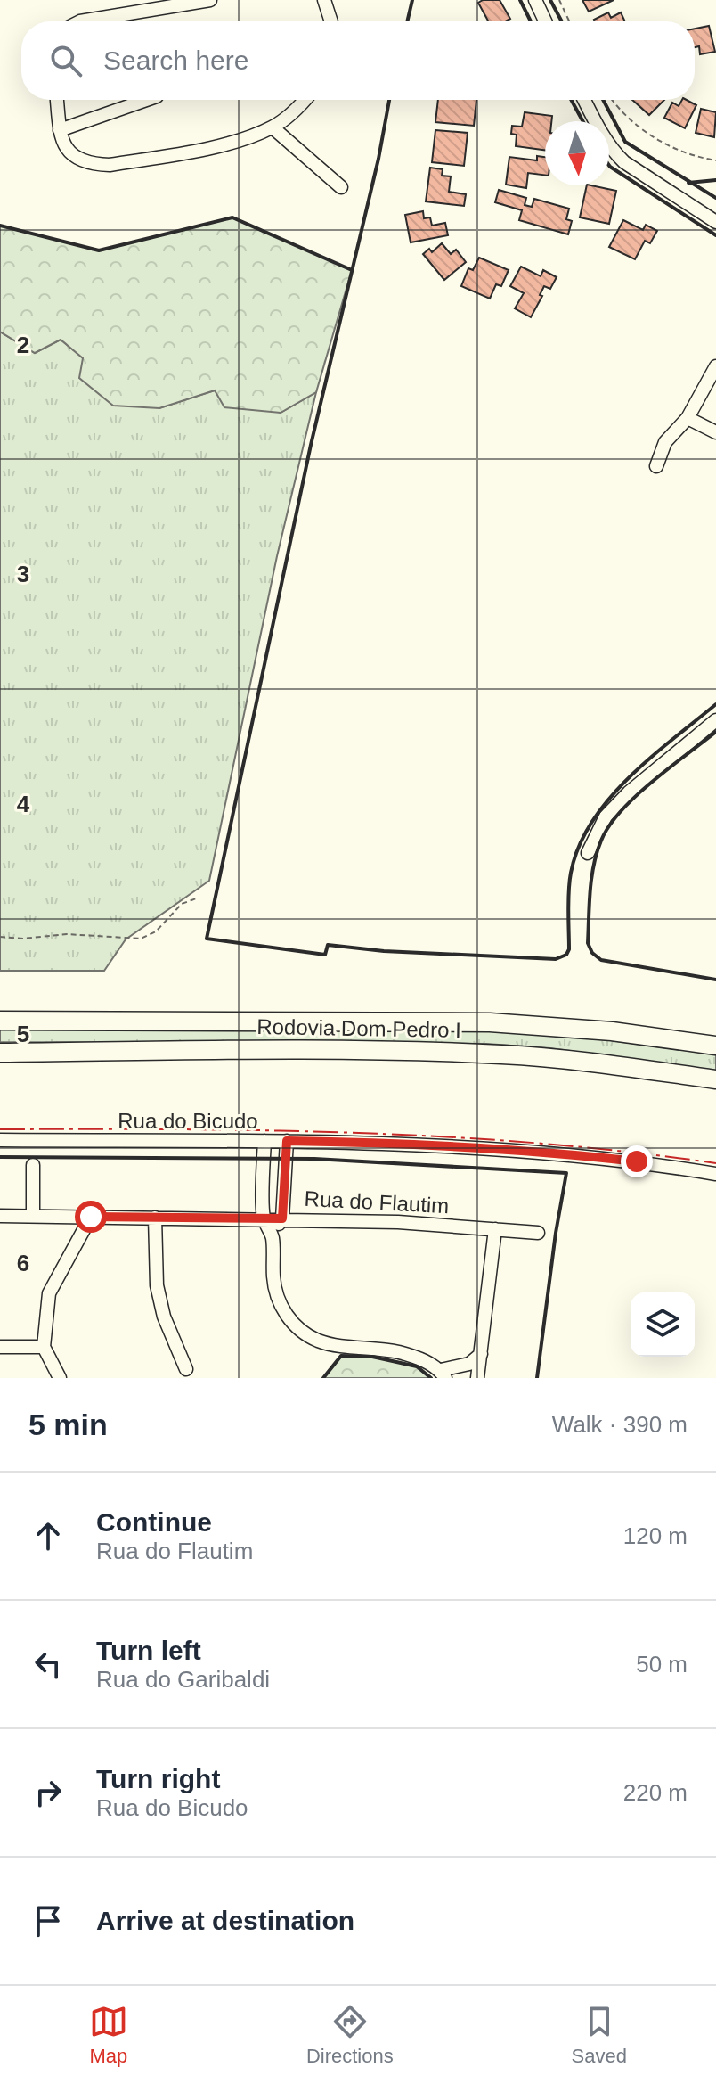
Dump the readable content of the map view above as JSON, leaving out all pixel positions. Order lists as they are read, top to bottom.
{
  "streets": {
    "highway": ["Rodovia Dom Pedro I"],
    "street": ["Rua do Bicudo", "Rua do Flautim"]
  },
  "north": "bottom",
  "page": {
    "search": "Search here",
    "heading": ["5 min", "Walk · 390 m"],
    "list": [
      ["Continue", "Rua do Flautim", "120 m"],
      ["Turn left", "Rua do Garibaldi", "50 m"],
      ["Turn right", "Rua do Bicudo", "220 m"],
      "Arrive at destination"
    ],
    "nav": ["Map", "Directions", "Saved"]
  },
  "grid": {
    "rows": [
      "2",
      "3",
      "4",
      "5",
      "6"
    ]
  }
}
